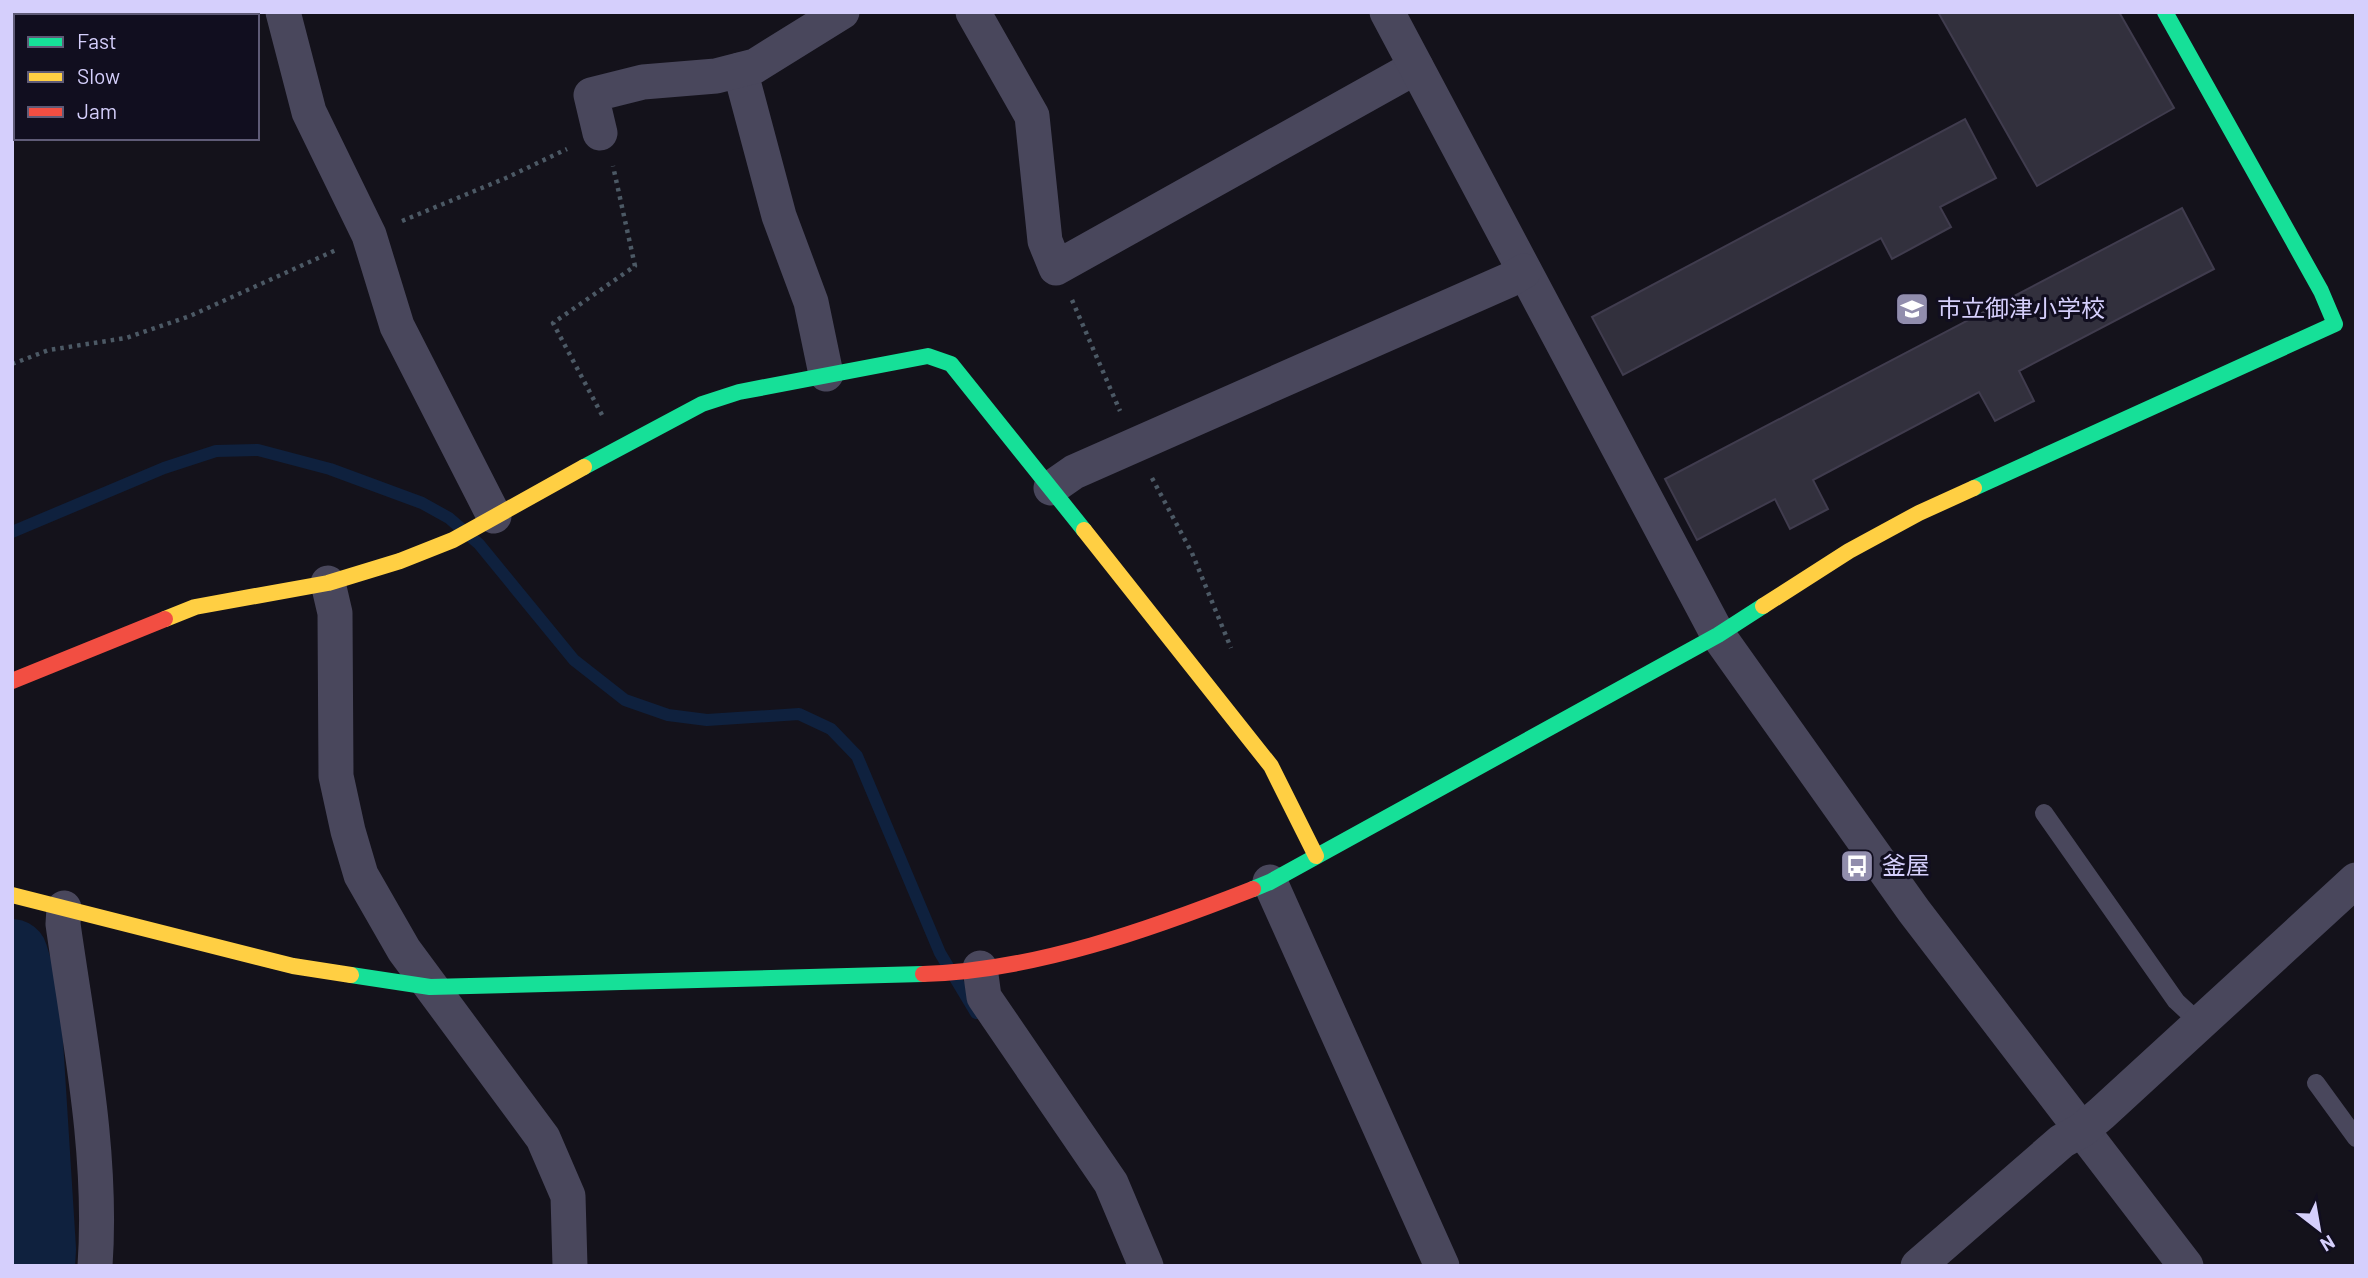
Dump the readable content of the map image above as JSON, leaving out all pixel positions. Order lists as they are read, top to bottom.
{
  "places": {
    "school or university": ["市立御津小学校"],
    "bus stop": ["釜屋"]
  },
  "legend": ["Fast", "Slow", "Jam"],
  "north": "bottom right"
}
